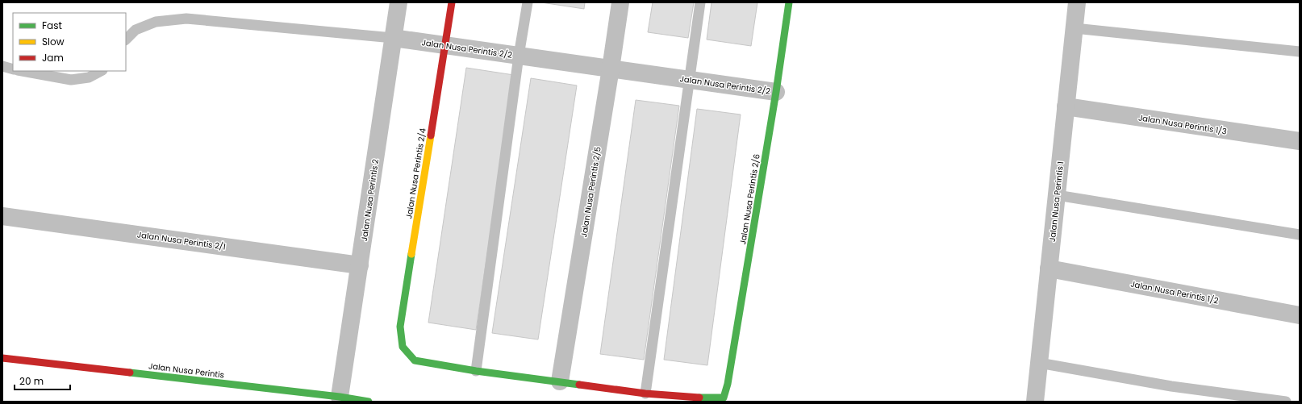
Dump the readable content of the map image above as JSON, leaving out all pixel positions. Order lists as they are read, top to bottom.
{
  "streets": {
    "street": [
      "Jalan Nusa Perintis 2/2",
      "Jalan Nusa Perintis 1/3",
      "Jalan Nusa Perintis 2/4",
      "Jalan Nusa Perintis 2/5",
      "Jalan Nusa Perintis 2/6",
      "Jalan Nusa Perintis 2",
      "Jalan Nusa Perintis 1",
      "Jalan Nusa Perintis 2/1",
      "Jalan Nusa Perintis 1/2",
      "Jalan Nusa Perintis"
    ]
  },
  "crossings": [
    ["Jalan Nusa Perintis 2/2", "Jalan Nusa Perintis 2/4"],
    ["Jalan Nusa Perintis 2/2", "Jalan Nusa Perintis 2/5"],
    ["Jalan Nusa Perintis 2/2", "Jalan Nusa Perintis 2/6"],
    ["Jalan Nusa Perintis 2/2", "Jalan Nusa Perintis 2"],
    ["Jalan Nusa Perintis 1/3", "Jalan Nusa Perintis 1"],
    ["Jalan Nusa Perintis 2", "Jalan Nusa Perintis 2/1"],
    ["Jalan Nusa Perintis 2", "Jalan Nusa Perintis"],
    ["Jalan Nusa Perintis 1", "Jalan Nusa Perintis 1/2"]
  ],
  "legend": ["Fast", "Slow", "Jam"],
  "scale_bar": "20 m"
}
